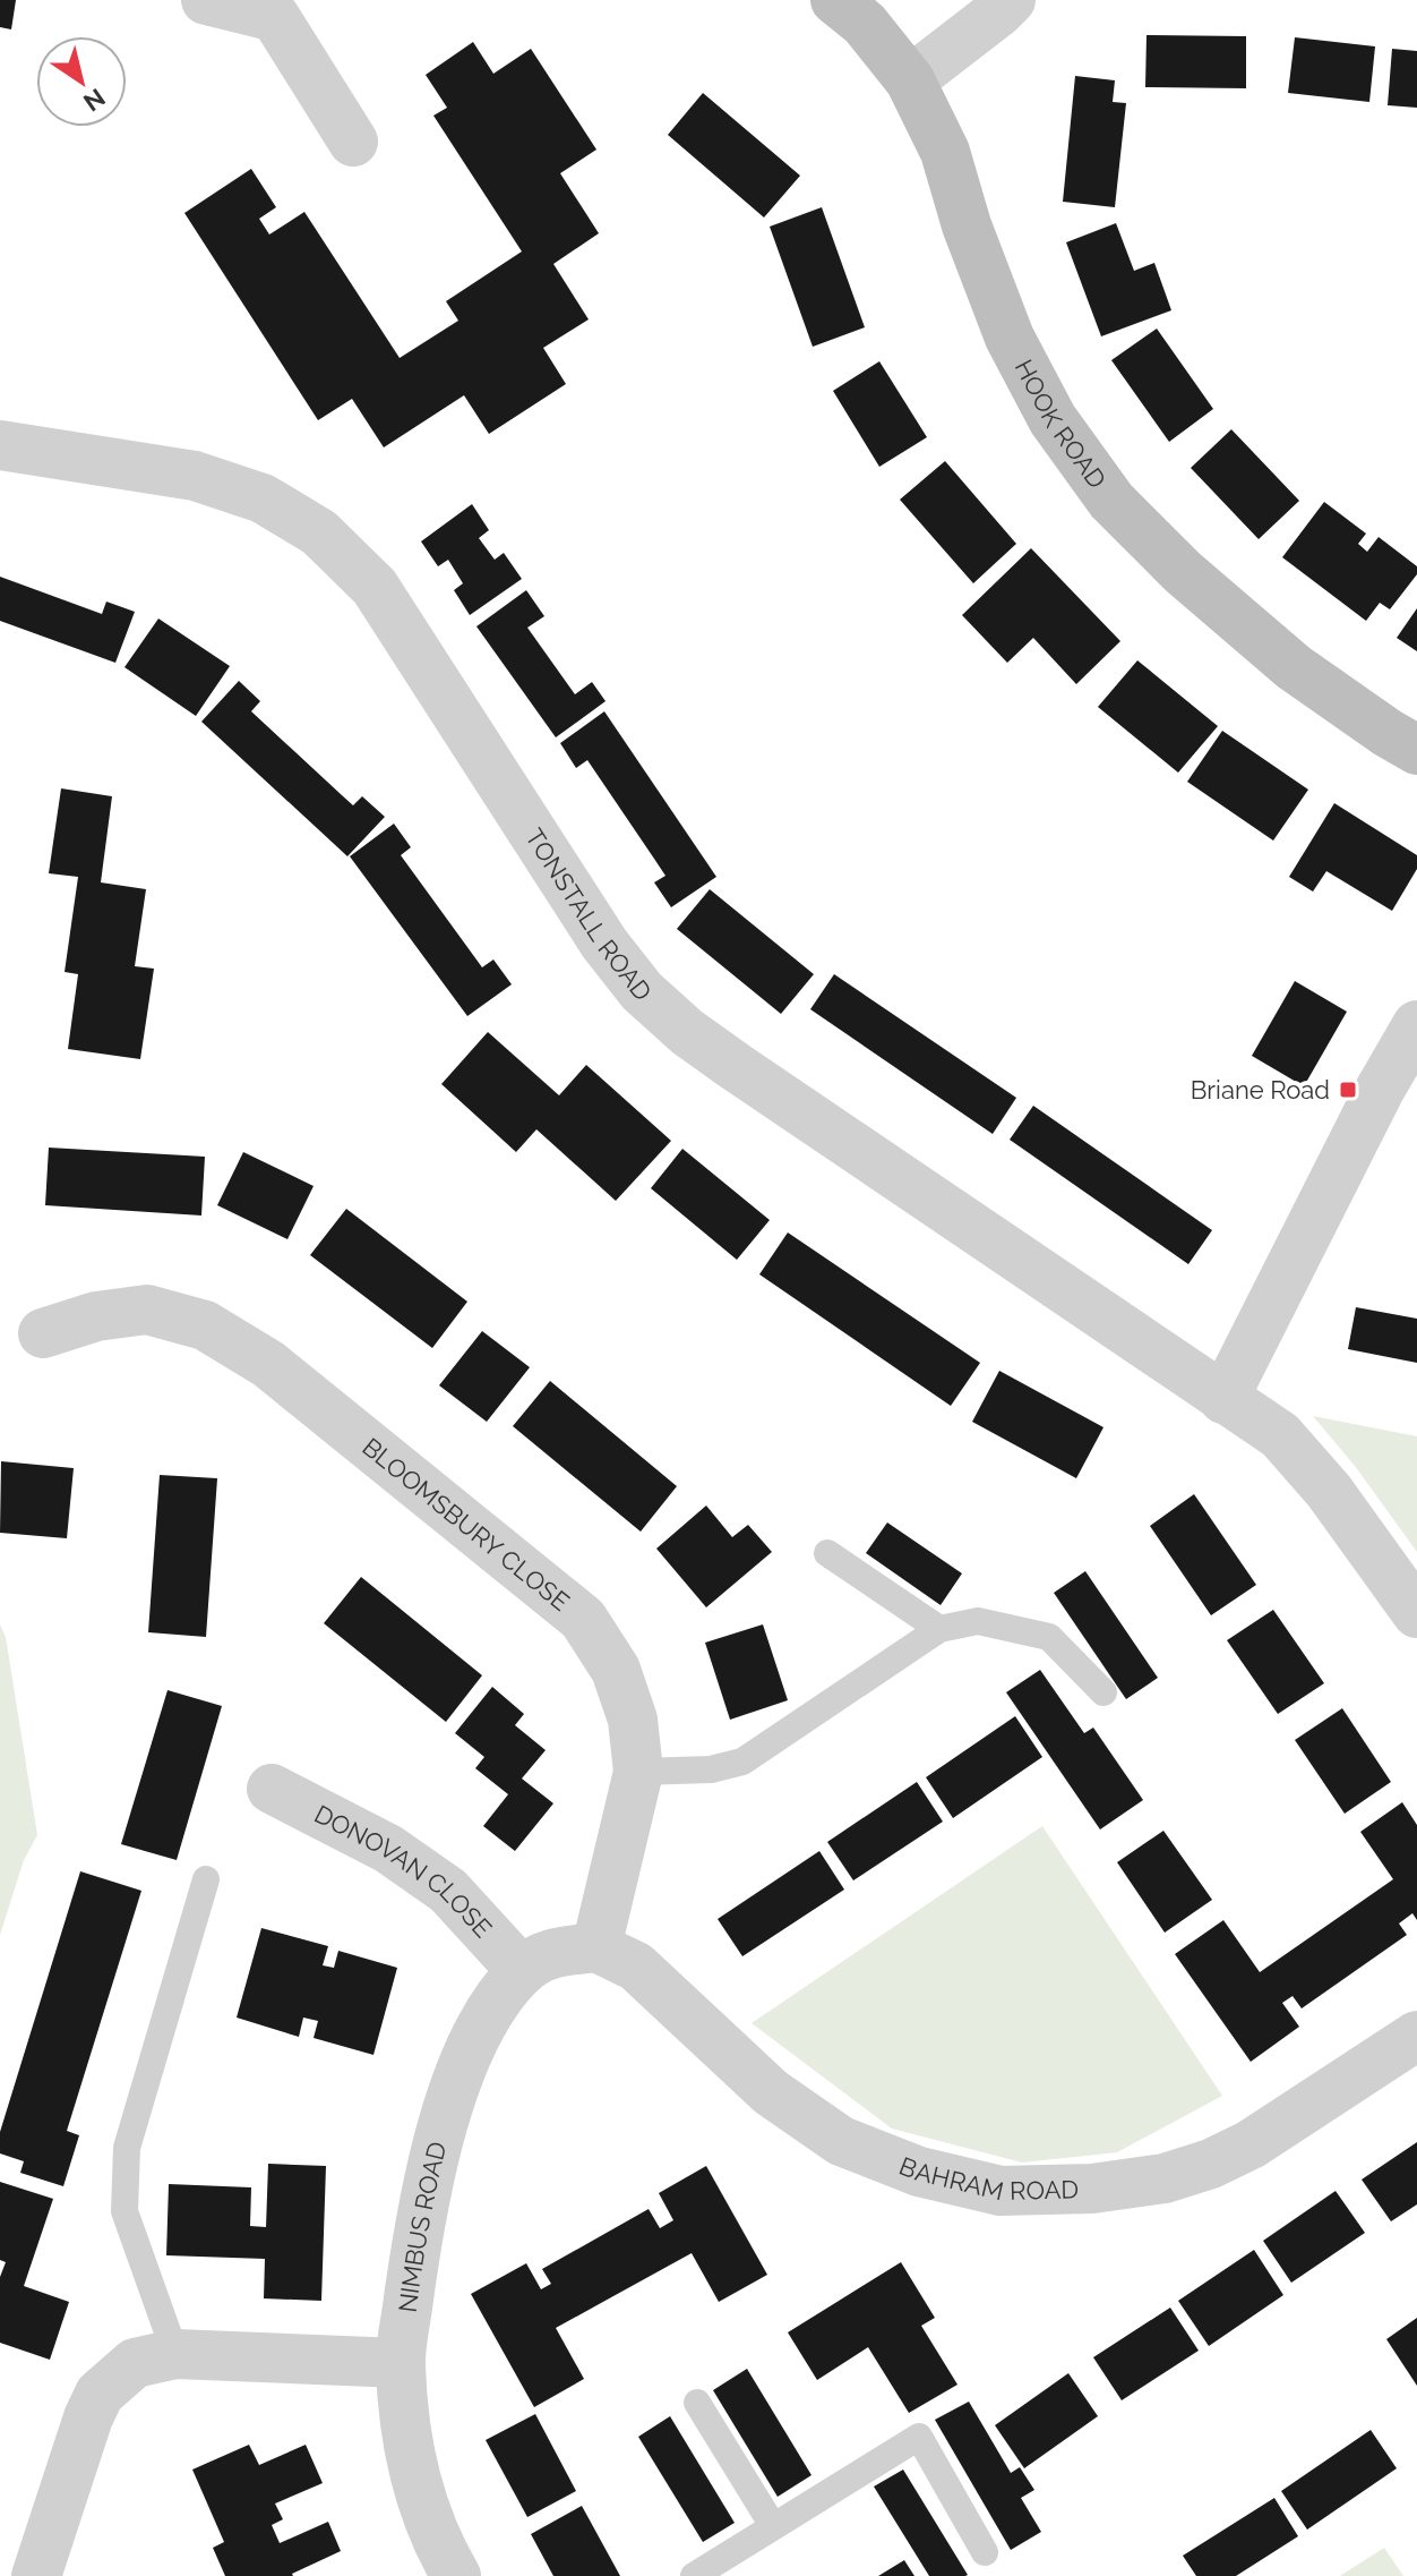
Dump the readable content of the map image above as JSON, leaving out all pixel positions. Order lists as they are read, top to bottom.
{
  "streets": {
    "main road": ["HOOK ROAD"],
    "street": [
      "TONSTALL ROAD",
      "BLOOMSBURY CLOSE",
      "DONOVAN CLOSE",
      "BAHRAM ROAD",
      "NIMBUS ROAD"
    ]
  },
  "crossings": [
    ["BLOOMSBURY CLOSE", "BAHRAM ROAD"],
    ["BLOOMSBURY CLOSE", "NIMBUS ROAD"],
    ["DONOVAN CLOSE", "NIMBUS ROAD"],
    ["BAHRAM ROAD", "NIMBUS ROAD"]
  ],
  "places": {
    "transit": ["Briane Road"]
  },
  "north": "bottom right"
}
